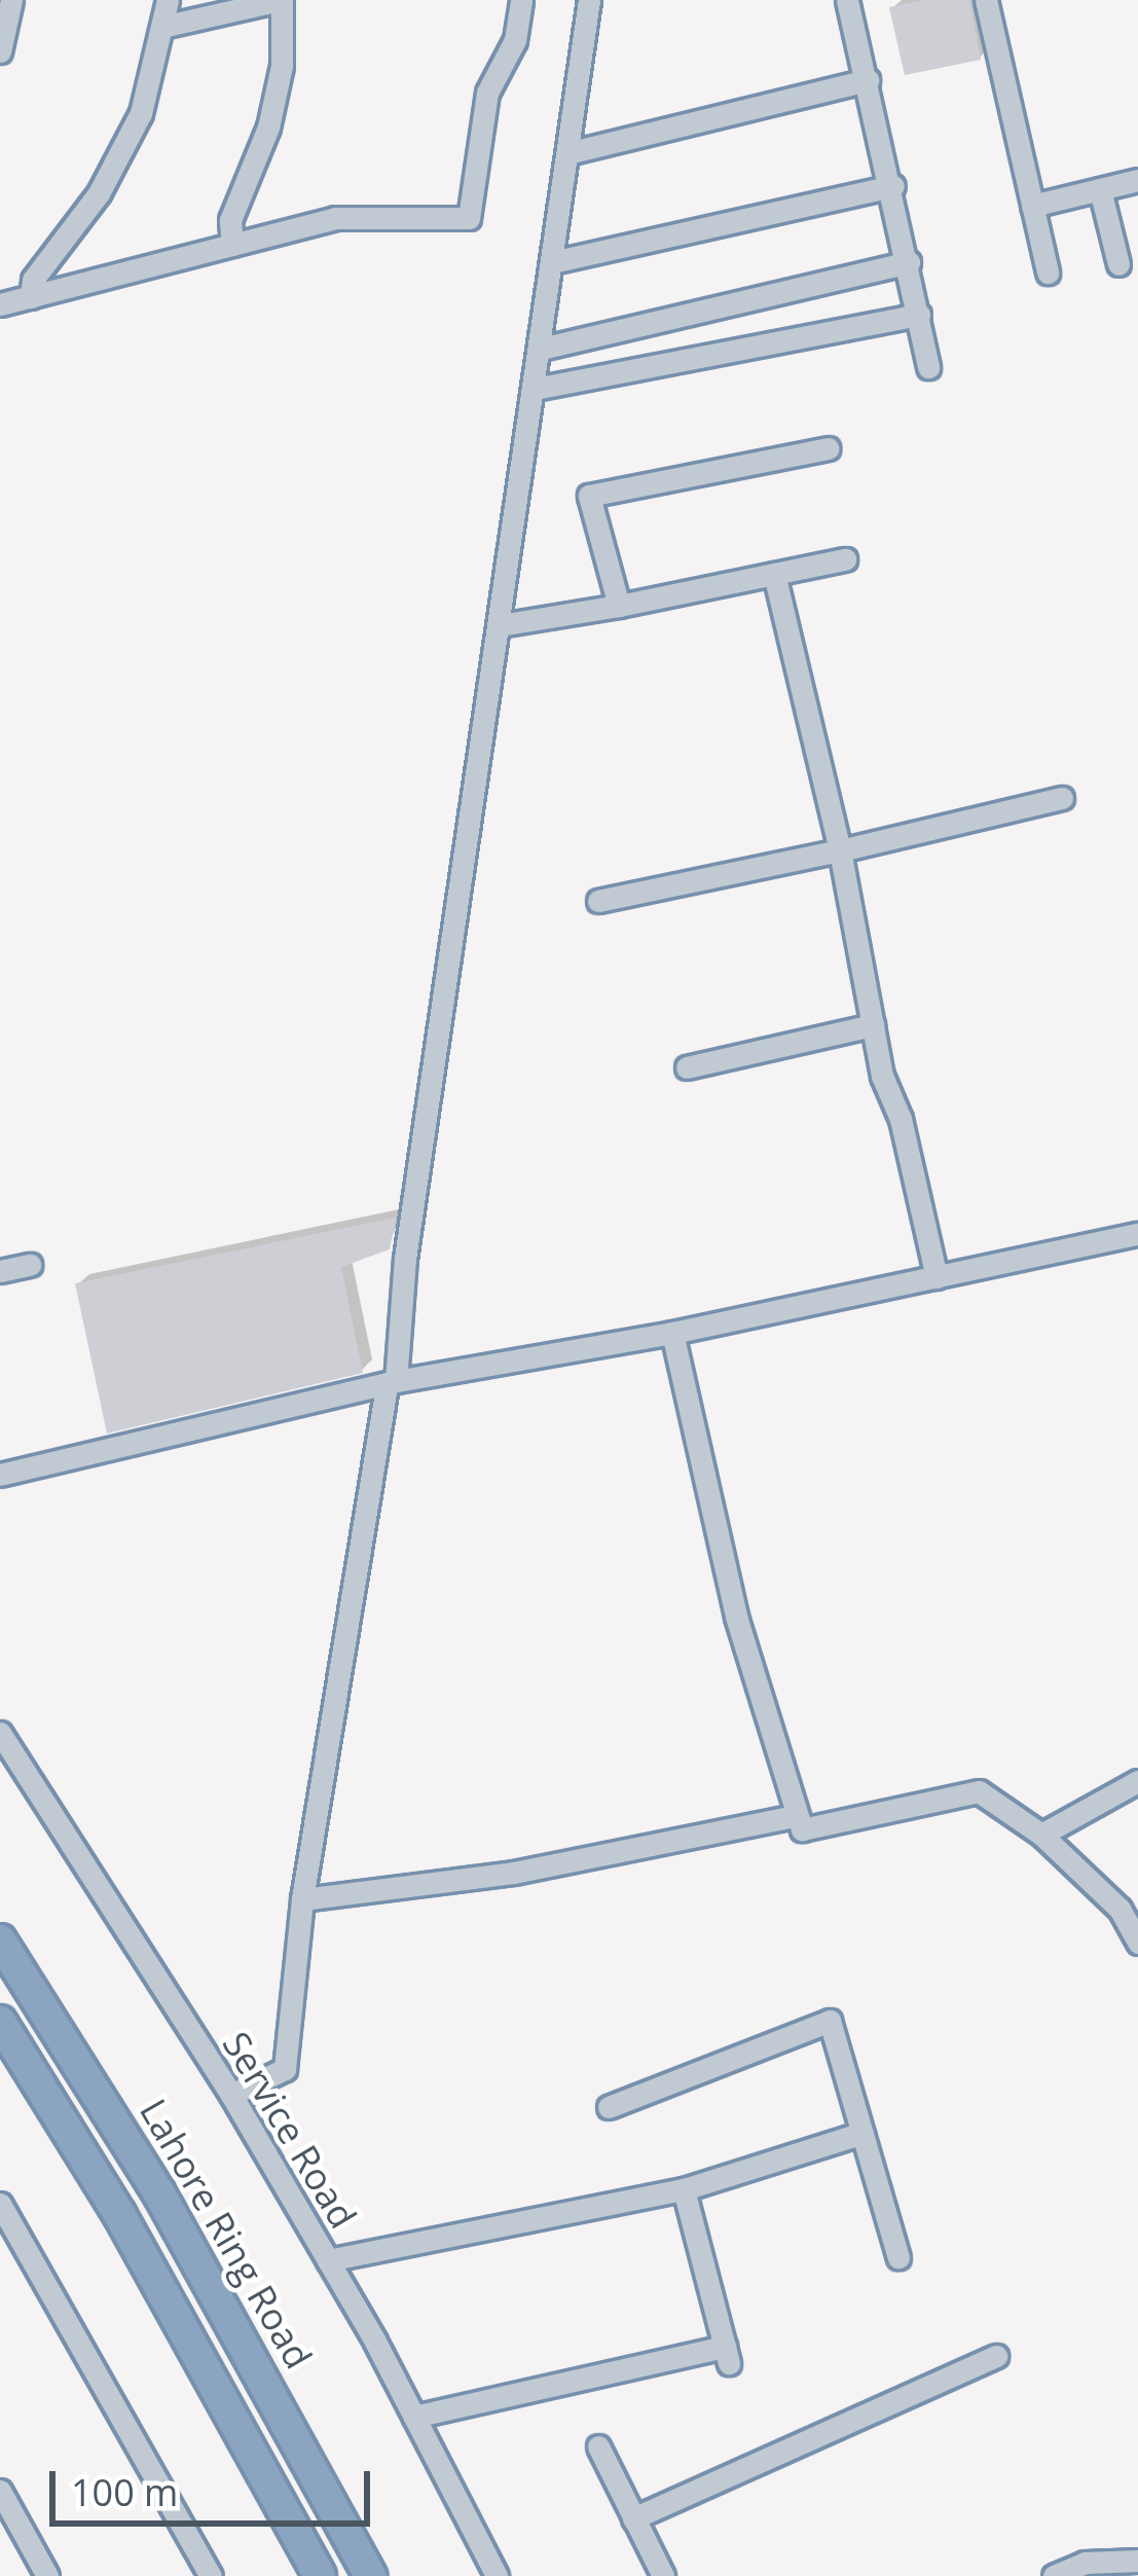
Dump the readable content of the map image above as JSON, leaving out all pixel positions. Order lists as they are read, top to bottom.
{
  "streets": {
    "highway": ["Lahore Ring Road"],
    "street": ["Service Road"]
  },
  "scale_bar": "100 m"
}
